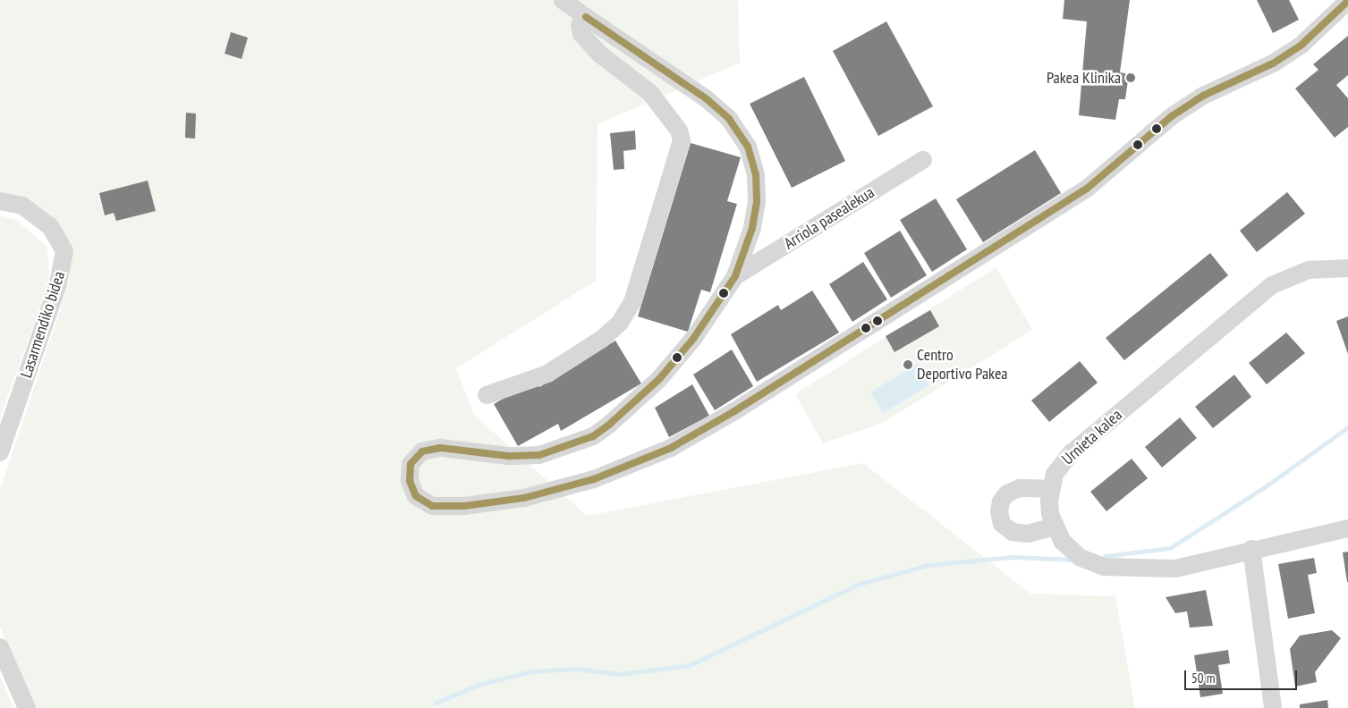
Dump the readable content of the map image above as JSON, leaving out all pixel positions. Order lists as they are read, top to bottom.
{
  "streets": {
    "street": ["Arriola pasealekua", "Lasarmendiko bidea", "Urnieta kalea"]
  },
  "places": ["Pakea Klinika", "Centro Deportivo Pakea"],
  "scale_bar": "50 m"
}
